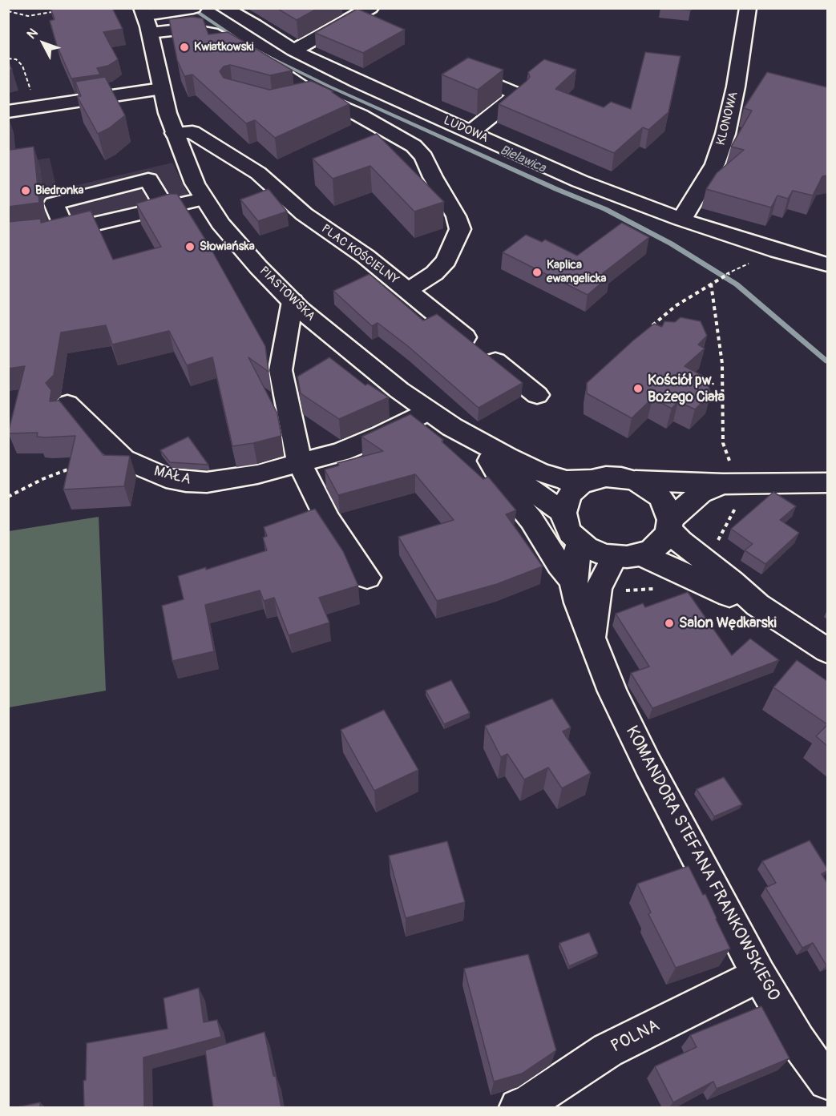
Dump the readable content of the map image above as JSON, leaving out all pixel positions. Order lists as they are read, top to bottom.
{
  "streets": {
    "street": [
      "KLONOWA",
      "LUDOWA",
      "PLAC KOŚCIELNY",
      "PIASTOWSKA",
      "MAŁA",
      "KOMANDORA STEFANA FRANKOWSKIEGO",
      "POLNA"
    ]
  },
  "crossings": [
    ["KLONOWA", "LUDOWA"],
    ["PLAC KOŚCIELNY", "PIASTOWSKA"],
    ["PIASTOWSKA", "MAŁA"],
    ["PIASTOWSKA", "KOMANDORA STEFANA FRANKOWSKIEGO"],
    ["KOMANDORA STEFANA FRANKOWSKIEGO", "POLNA"]
  ],
  "water": ["Bielawica"],
  "places": [
    "Kwiatkowski",
    "Biedronka",
    "Słowiańska",
    "Kaplica ewangelicka",
    "Kościół pw. Bożego Ciała",
    "Salon Wędkarski"
  ],
  "north": "top left"
}
